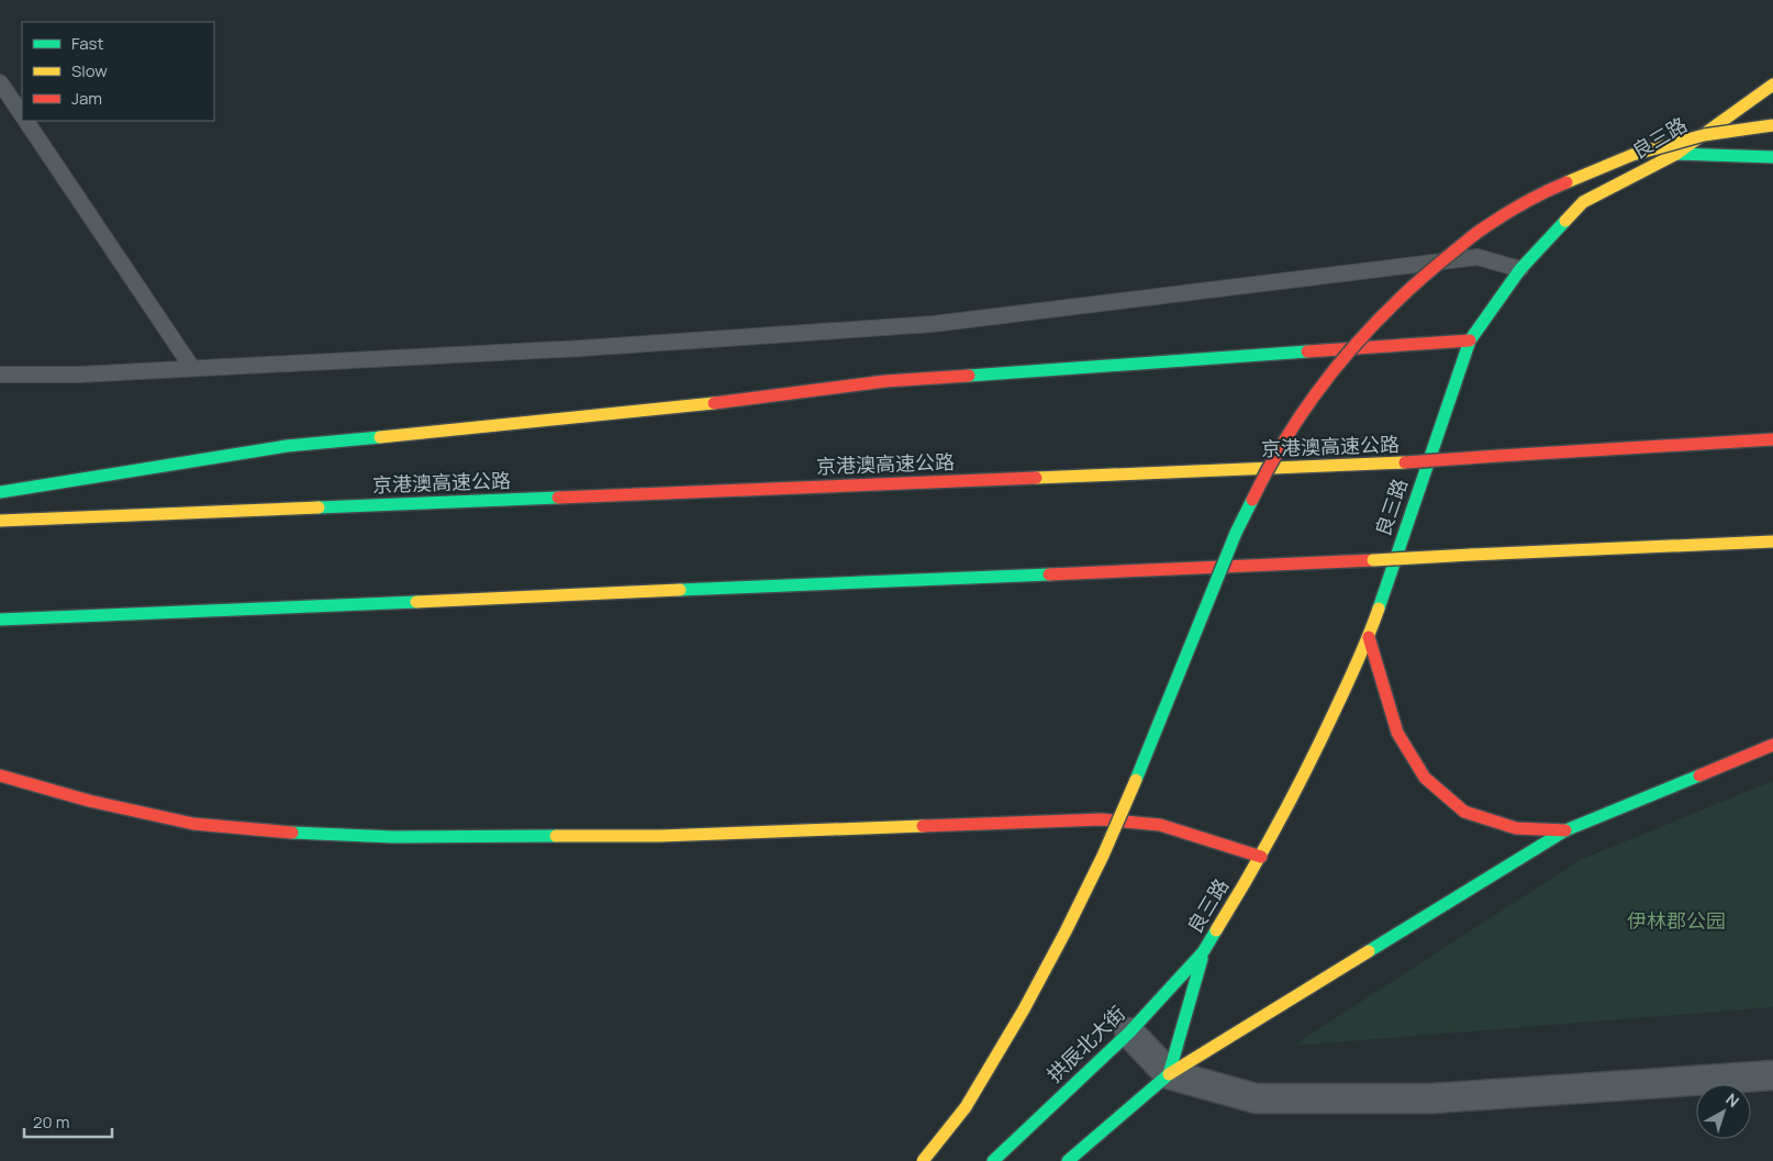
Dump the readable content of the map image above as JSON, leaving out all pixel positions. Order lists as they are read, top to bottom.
{
  "streets": {
    "main road": ["良三路", "京港澳高速公路", "拱辰北大街"]
  },
  "crossings": [
    ["良三路", "拱辰北大街"]
  ],
  "parks": ["伊林郡公园"],
  "legend": ["Fast", "Slow", "Jam"],
  "scale_bar": "20 m",
  "north": "top right"
}
